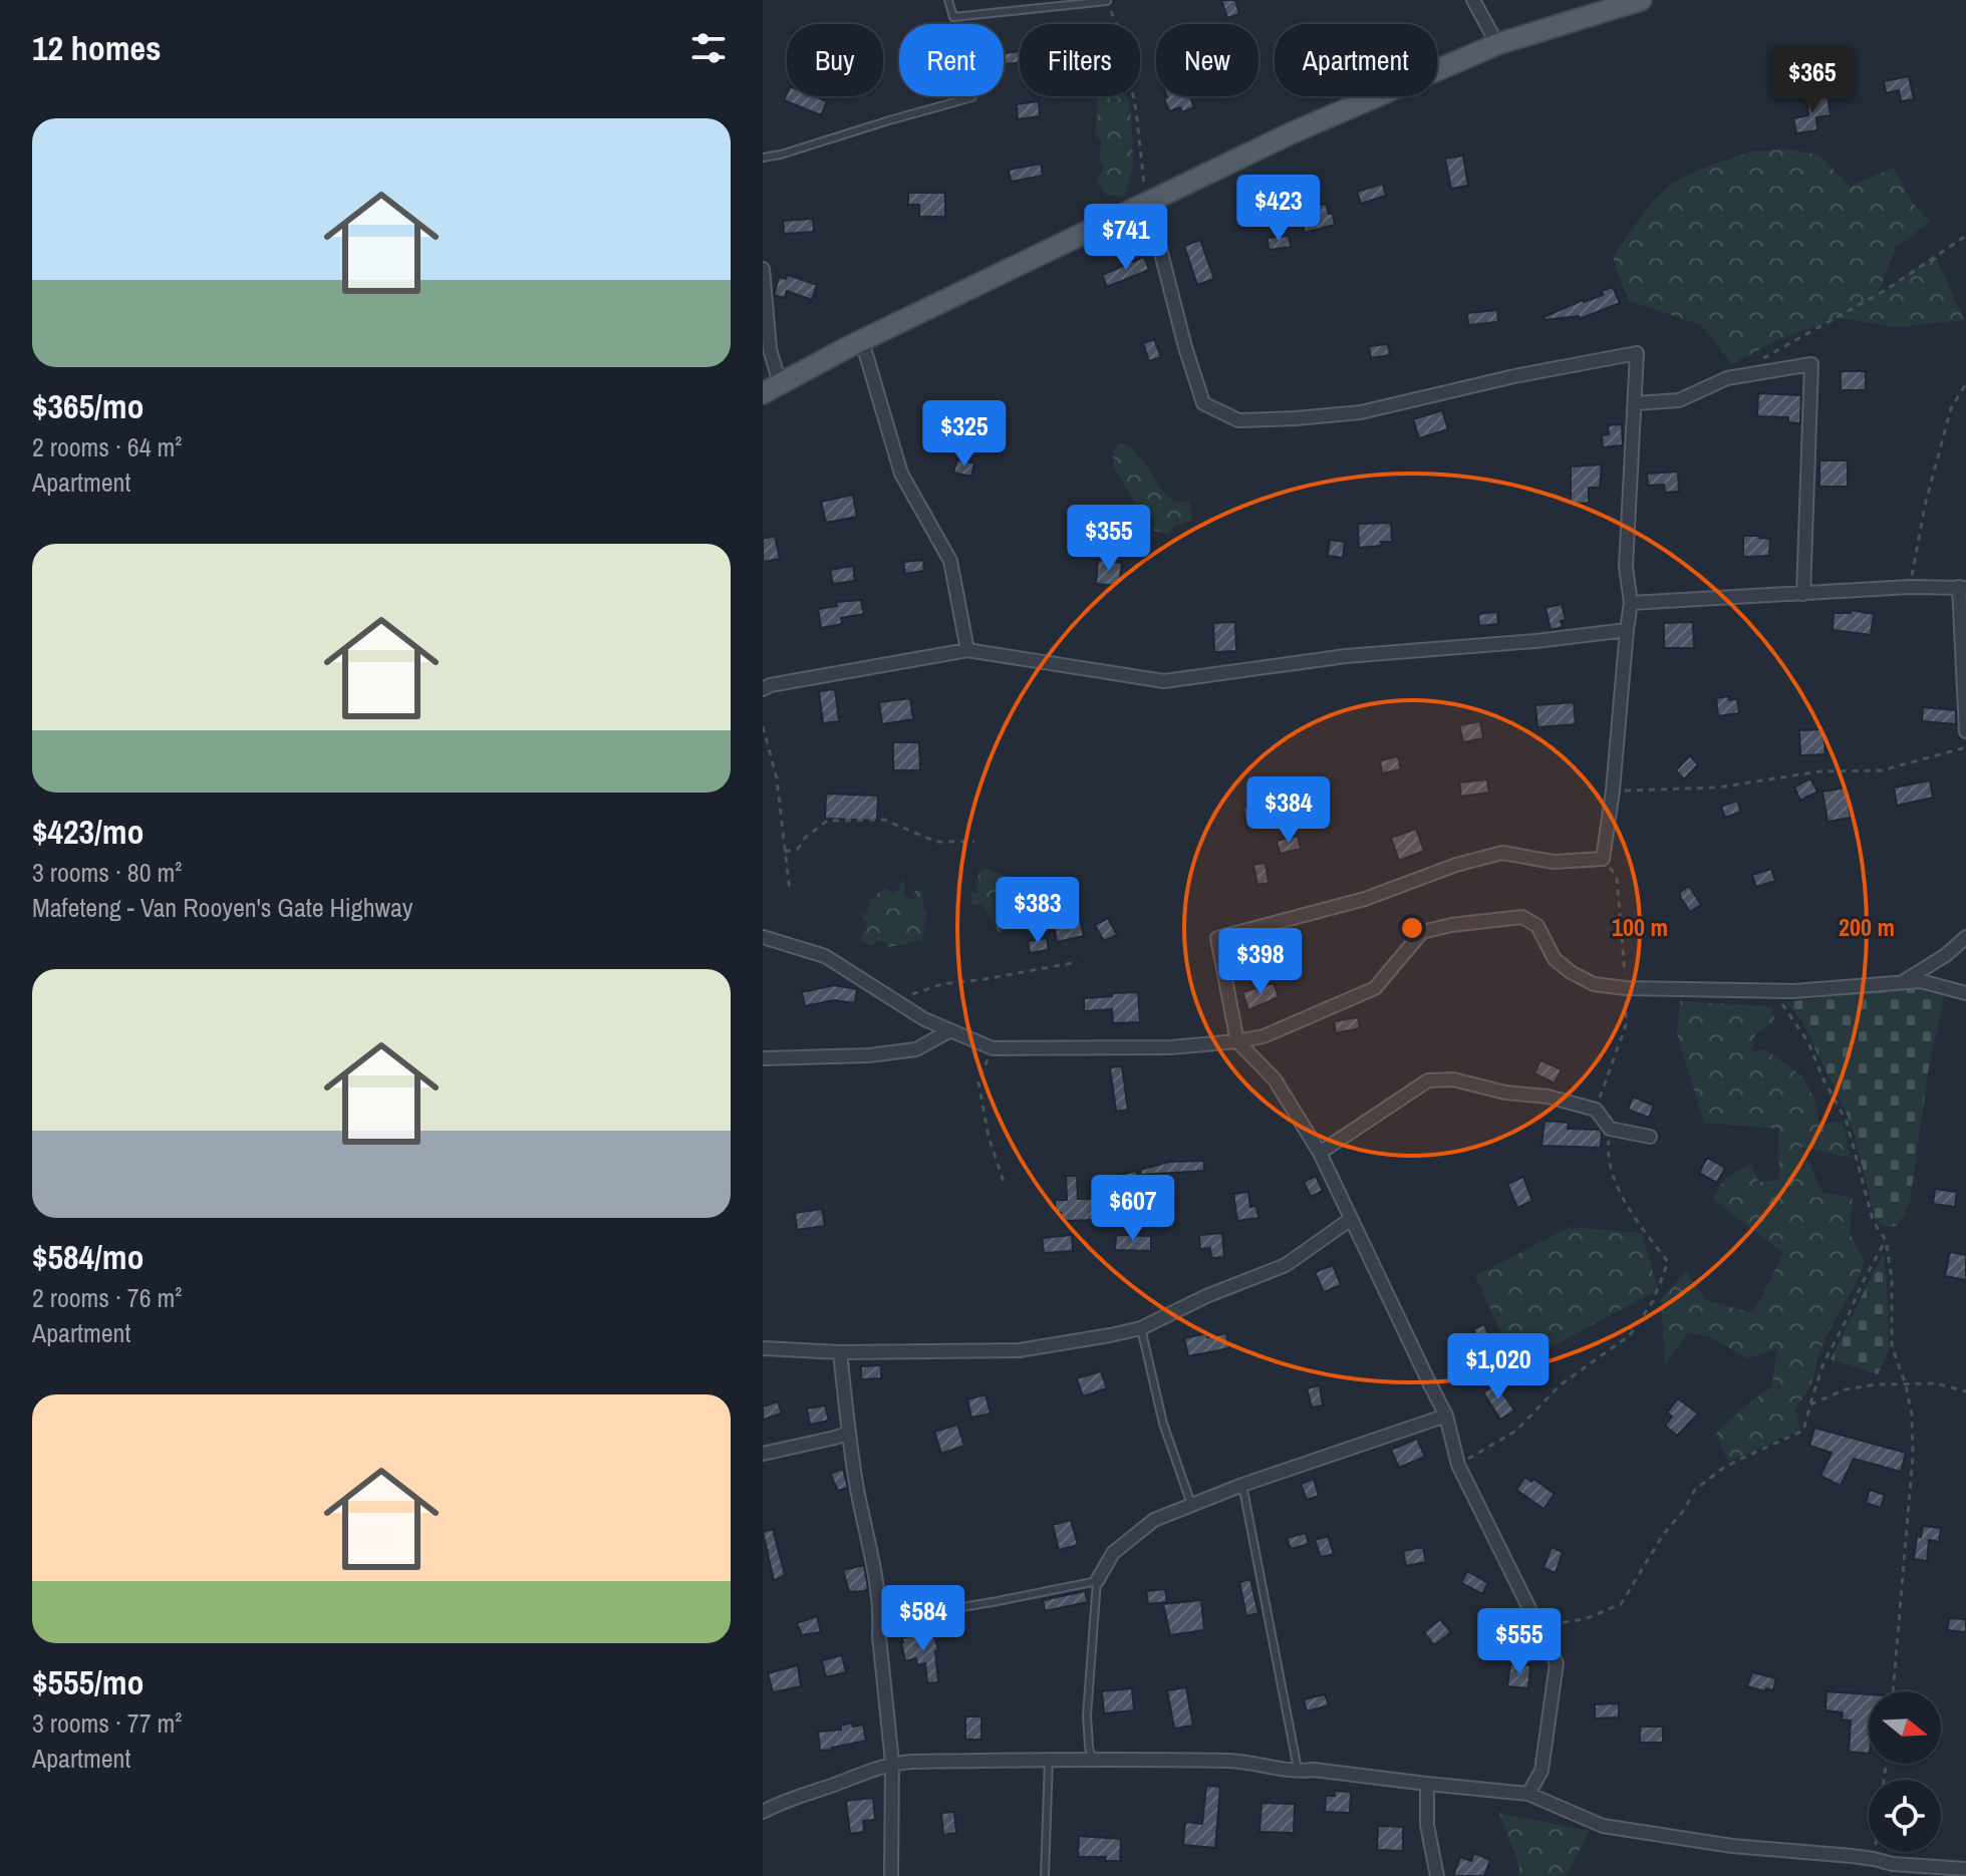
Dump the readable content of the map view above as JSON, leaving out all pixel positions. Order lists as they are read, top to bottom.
{
  "north": "right",
  "page": {
    "heading": "12 homes",
    "chip": [
      "Buy",
      "Rent",
      "Filters",
      "New",
      "Apartment"
    ],
    "price": [
      "$365",
      "$423",
      "$741",
      "$325",
      "$355",
      "$384",
      "$383",
      "$398",
      "$607",
      "$1,020",
      "$584",
      "$555"
    ],
    "list": [
      {
        "name": "$365/mo",
        "note": "2 rooms · 64 m² · Apartment"
      },
      {
        "name": "$423/mo",
        "note": "3 rooms · 80 m² · Mafeteng - Van Rooyen's Gate Highway"
      },
      {
        "name": "$584/mo",
        "note": "2 rooms · 76 m² · Apartment"
      },
      {
        "name": "$555/mo",
        "note": "3 rooms · 77 m² · Apartment"
      }
    ]
  },
  "rings": ["100 m", "200 m"]
}
